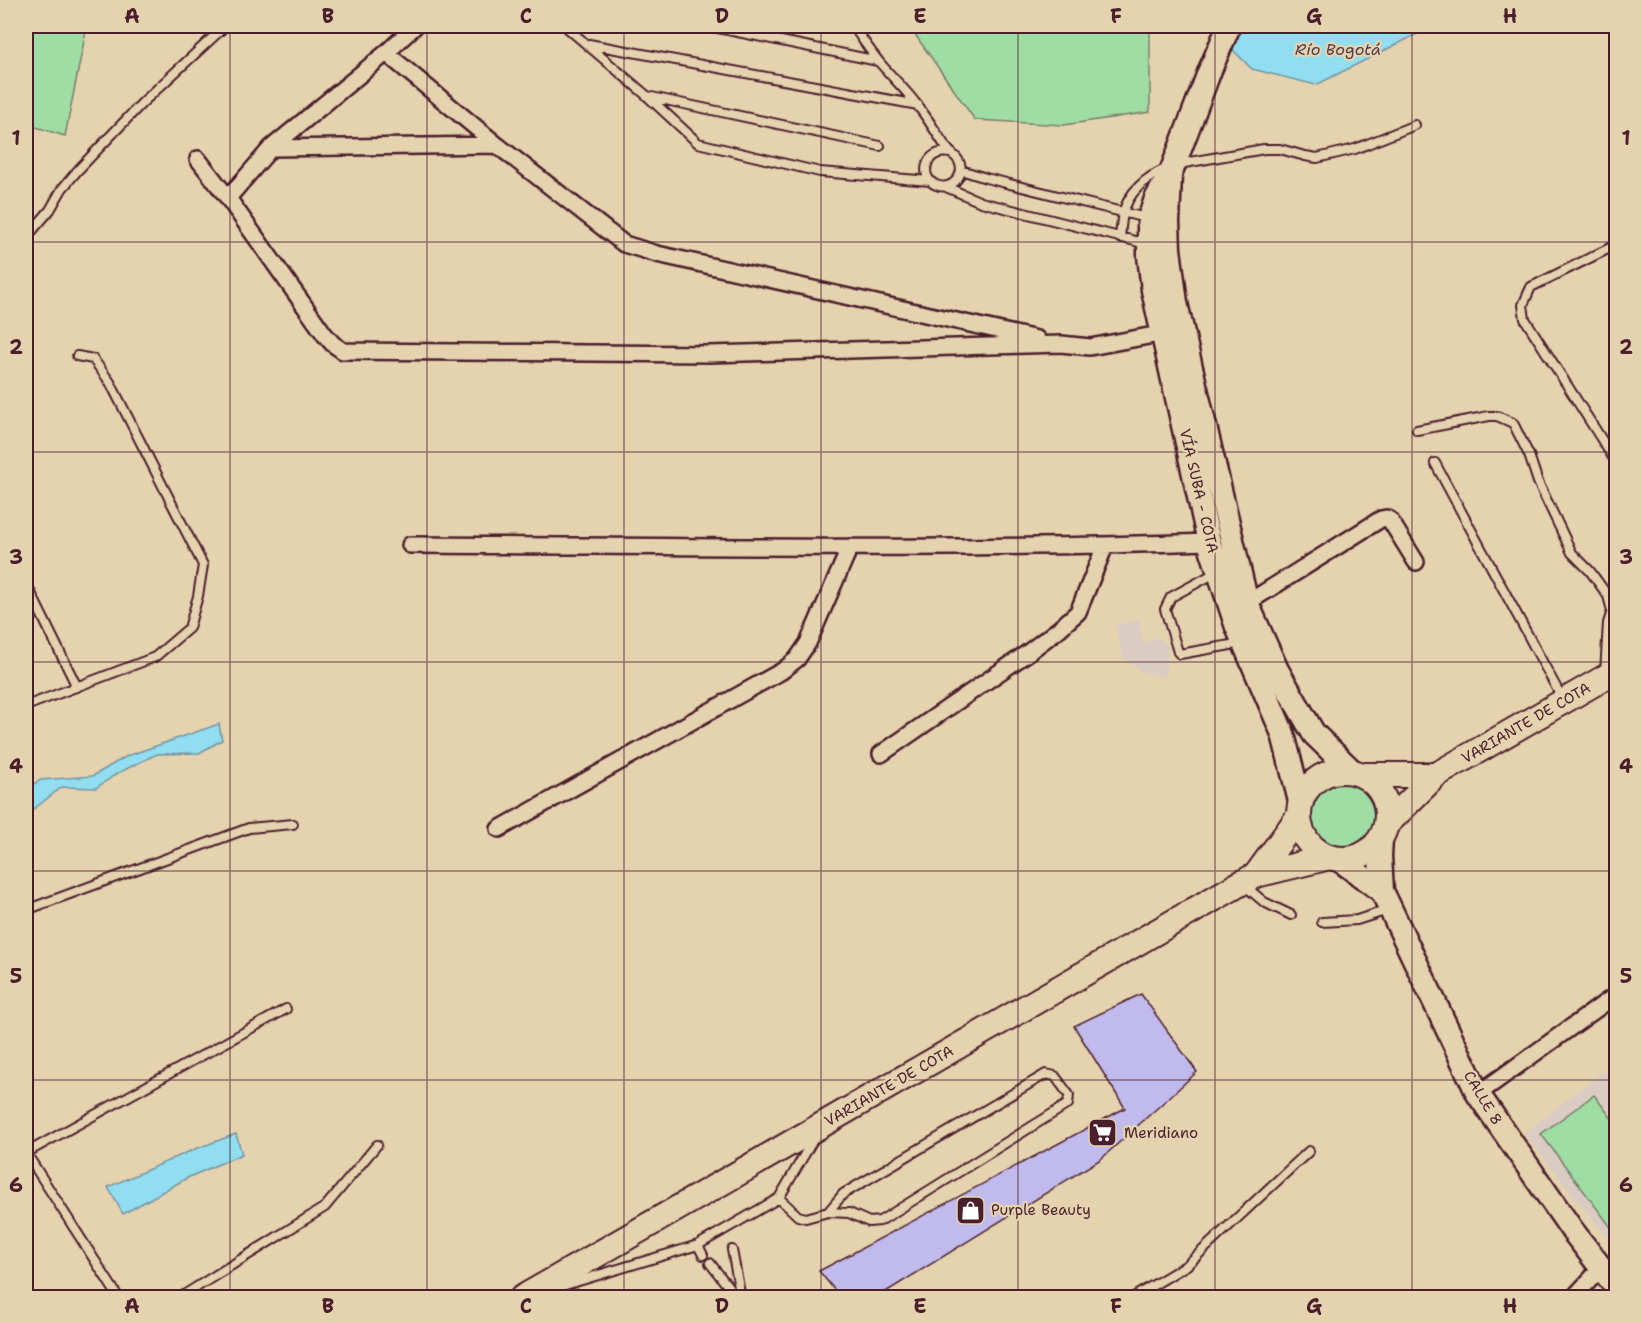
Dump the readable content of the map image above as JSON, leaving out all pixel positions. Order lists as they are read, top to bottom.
{
  "streets": {
    "main road": ["VÍA SUBA - COTA", "VARIANTE DE COTA", "CALLE 8"]
  },
  "crossings": [
    ["VÍA SUBA - COTA", "VARIANTE DE COTA"]
  ],
  "water": ["Río Bogotá"],
  "places": {
    "supermarket": ["Meridiano"],
    "shop": ["Purple Beauty"]
  },
  "grid": {
    "columns": [
      "A",
      "B",
      "C",
      "D",
      "E",
      "F",
      "G",
      "H"
    ],
    "rows": [
      "1",
      "2",
      "3",
      "4",
      "5",
      "6"
    ]
  }
}
